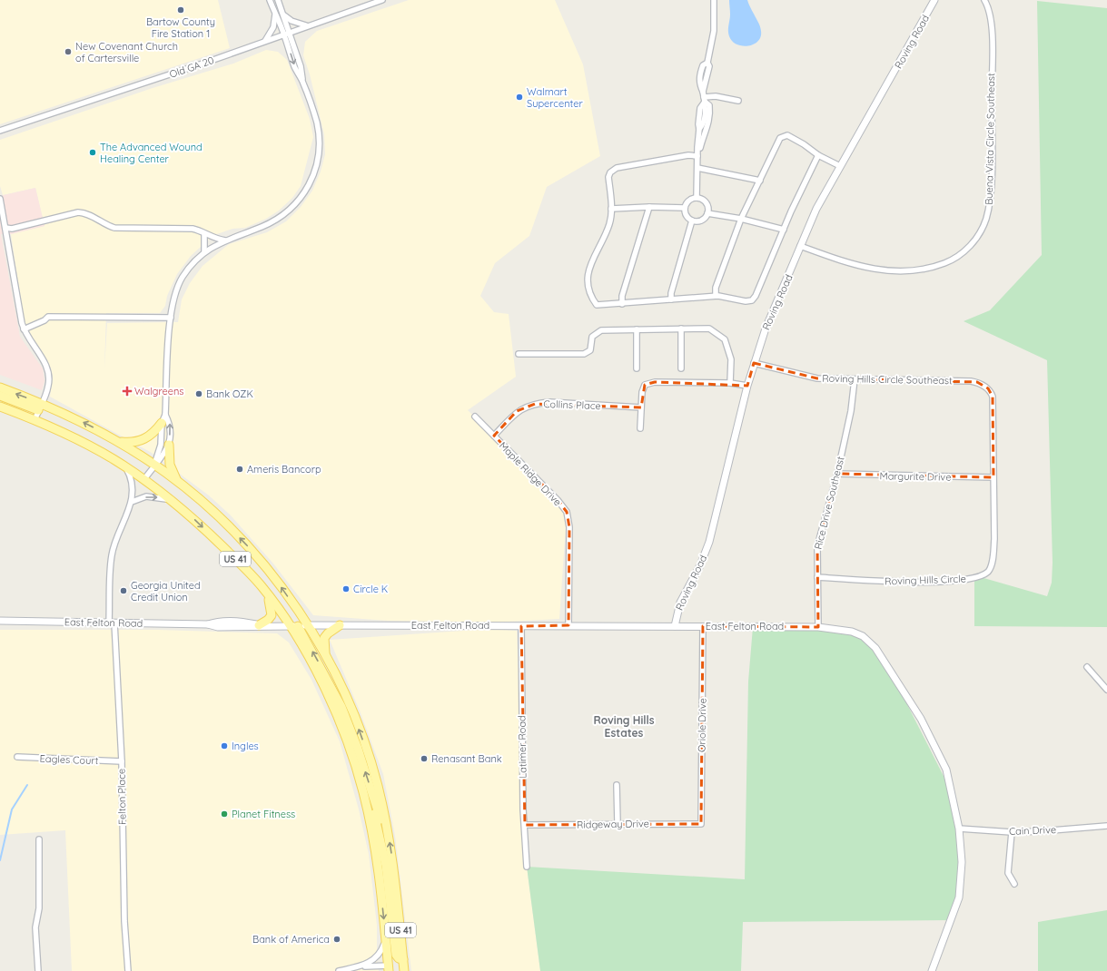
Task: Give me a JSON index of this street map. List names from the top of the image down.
{
  "streets": {
    "main road": ["US 41"],
    "street": [
      "Roving Road",
      "Old GA 20",
      "Buena Vista Circle Southeast",
      "Roving Hills Circle Southeast",
      "Collins Place",
      "Maple Ridge Drive",
      "Margurite Drive",
      "Rice Drive Southeast",
      "Roving Hills Circle",
      "East Felton Road",
      "Oriole Drive",
      "Latimer Road",
      "Eagles Court",
      "Felton Place",
      "Ridgeway Drive",
      "Cain Drive"
    ]
  },
  "crossings": [
    ["Roving Road", "Buena Vista Circle Southeast"],
    ["Roving Road", "Roving Hills Circle Southeast"],
    ["Roving Road", "East Felton Road"],
    ["Roving Hills Circle Southeast", "Rice Drive Southeast"],
    ["Roving Hills Circle Southeast", "Roving Hills Circle"],
    ["Collins Place", "Maple Ridge Drive"],
    ["Maple Ridge Drive", "East Felton Road"],
    ["Margurite Drive", "Rice Drive Southeast"],
    ["Margurite Drive", "Roving Hills Circle"],
    ["Rice Drive Southeast", "Roving Hills Circle"],
    ["Rice Drive Southeast", "East Felton Road"],
    ["US 41", "East Felton Road"],
    ["East Felton Road", "Oriole Drive"],
    ["East Felton Road", "Latimer Road"],
    ["East Felton Road", "Felton Place"],
    ["East Felton Road", "Cain Drive"],
    ["Oriole Drive", "Ridgeway Drive"],
    ["Latimer Road", "Ridgeway Drive"],
    ["Eagles Court", "Felton Place"]
  ],
  "districts": ["Roving Hills Estates"],
  "places": {
    "other": [
      "Bartow County Fire Station 1",
      "New Covenant Church of Cartersville",
      "Walmart Supercenter",
      "The Advanced Wound Healing Center",
      "Bank OZK",
      "Ameris Bancorp",
      "Circle K",
      "Georgia United Credit Union",
      "Ingles",
      "Renasant Bank",
      "Planet Fitness",
      "Bank of America"
    ],
    "health": ["Walgreens"]
  }
}
